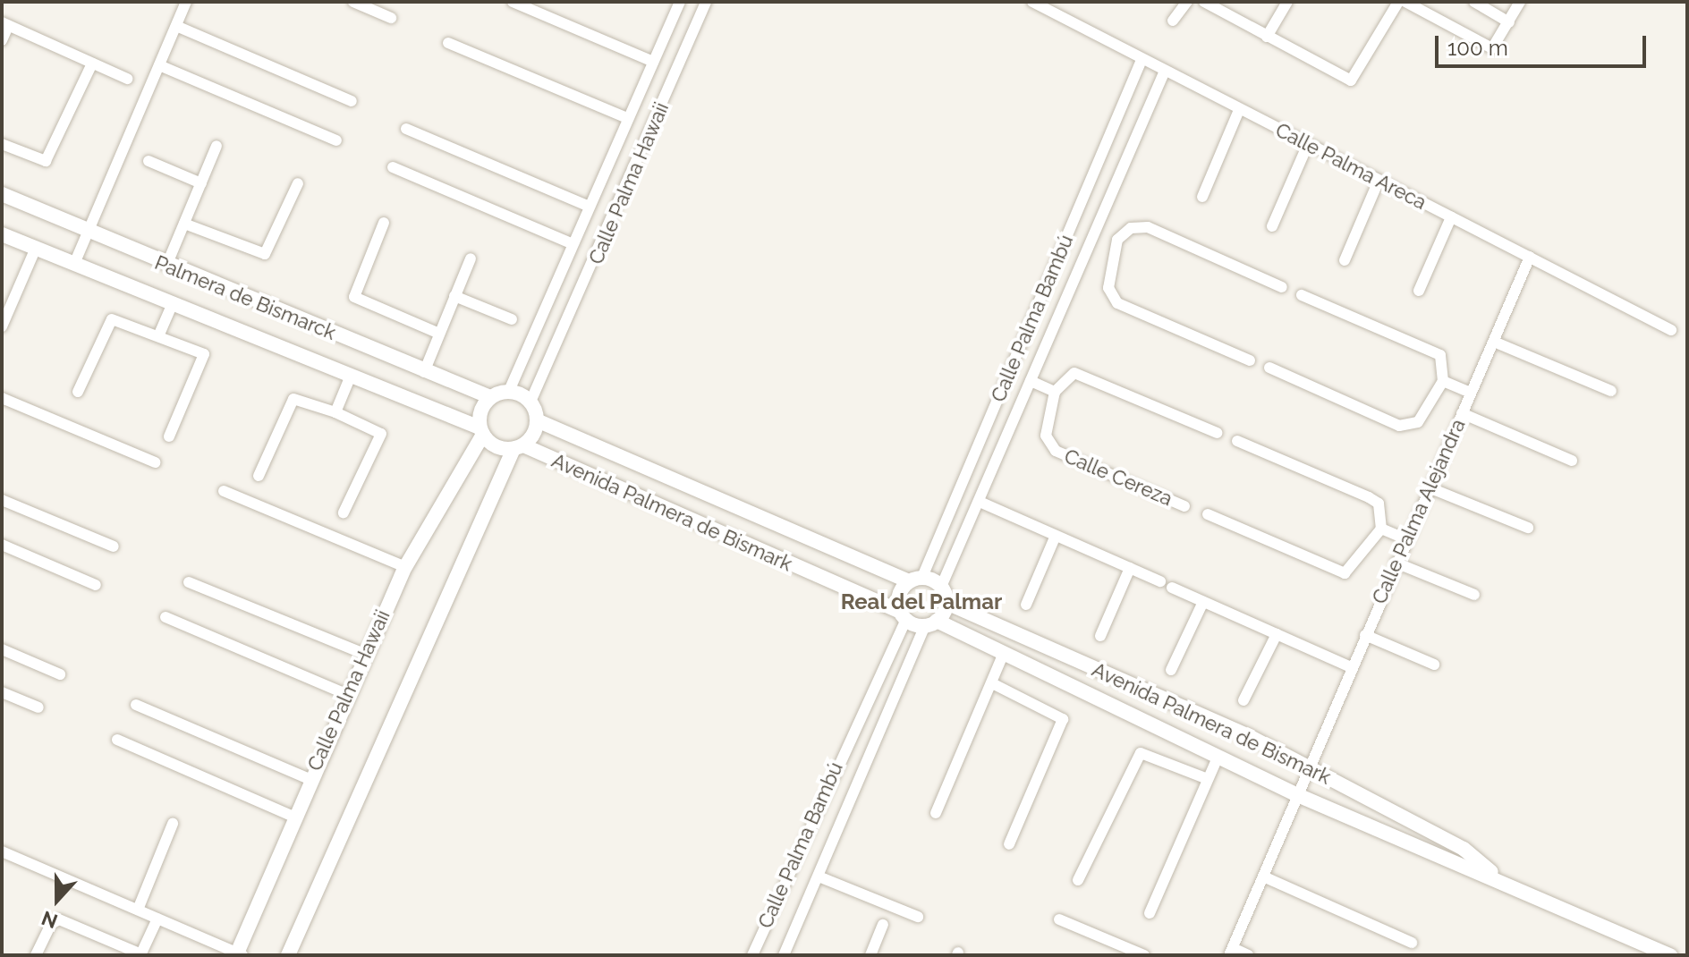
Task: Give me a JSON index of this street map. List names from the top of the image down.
{
  "streets": {
    "street": [
      "Calle Palma Areca",
      "Calle Palma Hawaii",
      "Palmera de Bismarck",
      "Calle Palma Bambú",
      "Calle Cereza",
      "Calle Palma Alejandra",
      "Avenida Palmera de Bismark"
    ]
  },
  "crossings": [
    ["Calle Palma Areca", "Calle Palma Bambú"],
    ["Calle Palma Areca", "Calle Palma Alejandra"],
    ["Calle Palma Hawaii", "Palmera de Bismarck"],
    ["Calle Palma Hawaii", "Avenida Palmera de Bismark"],
    ["Palmera de Bismarck", "Avenida Palmera de Bismark"],
    ["Calle Palma Bambú", "Avenida Palmera de Bismark"],
    ["Calle Palma Alejandra", "Avenida Palmera de Bismark"]
  ],
  "districts": ["Real del Palmar"],
  "scale_bar": "100 m",
  "north": "bottom"
}
